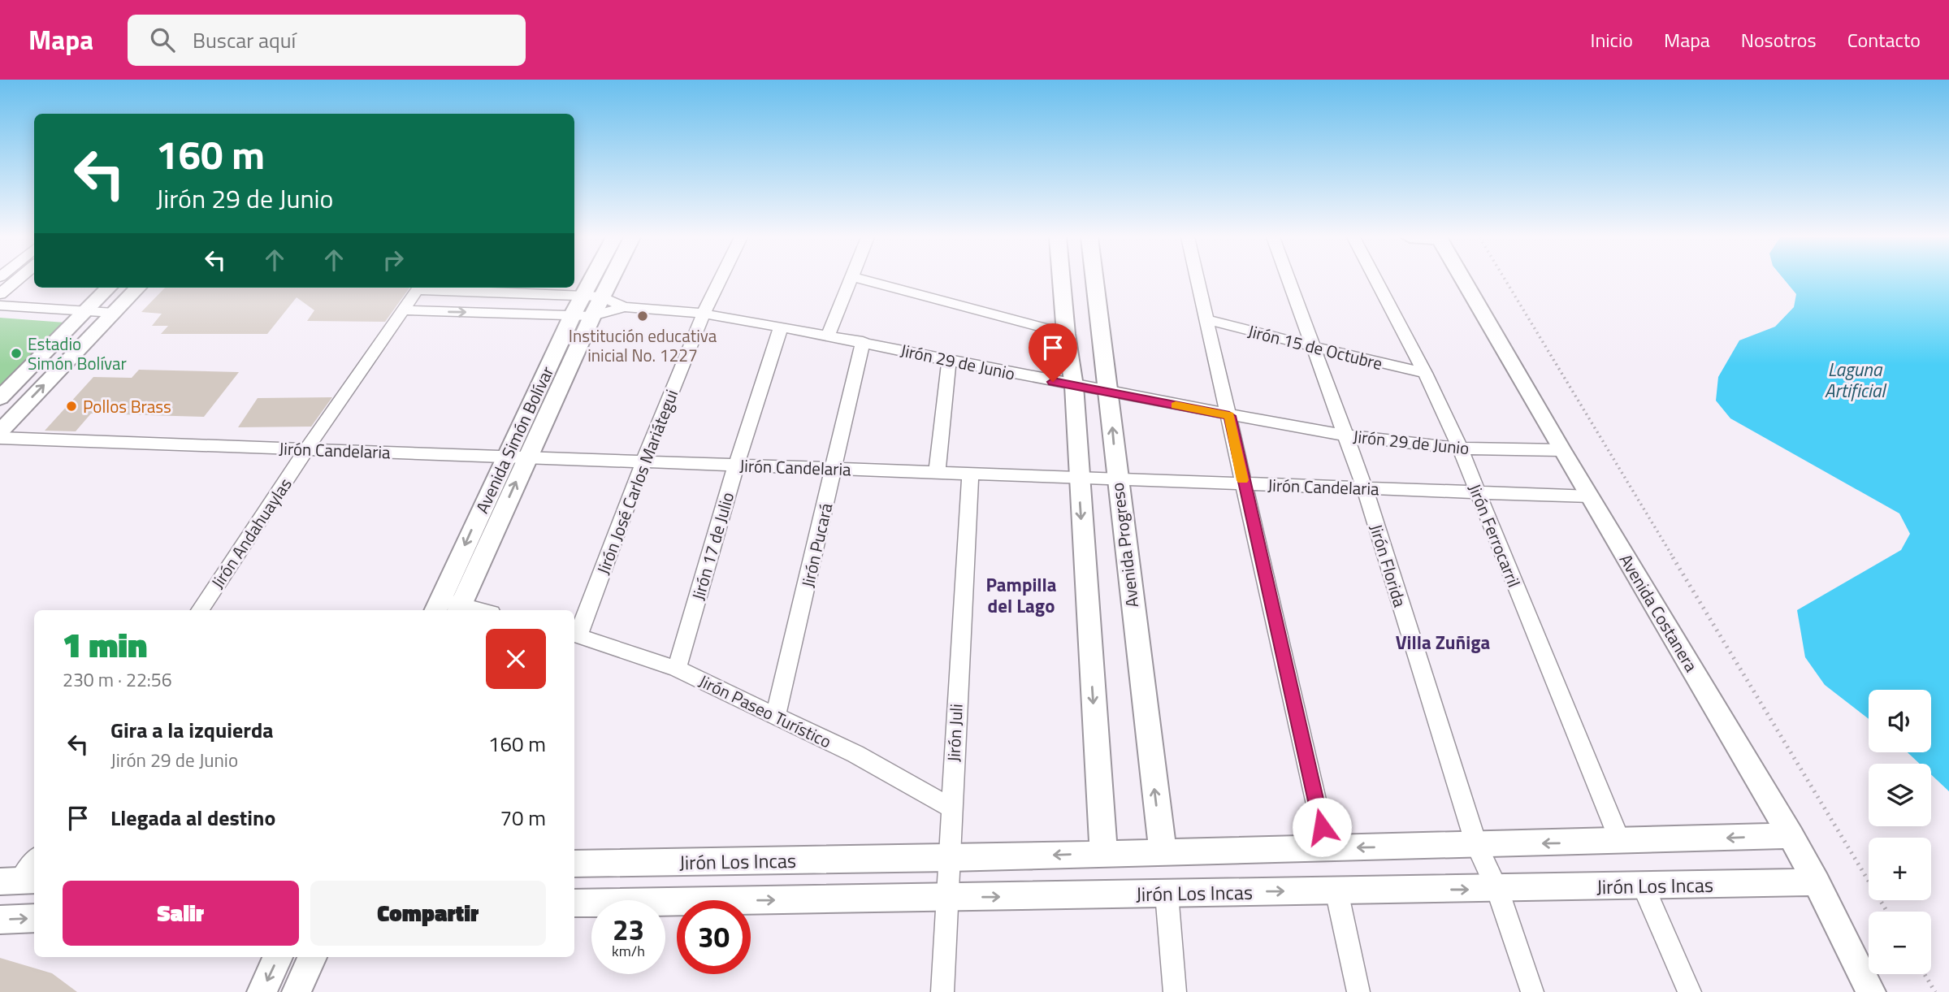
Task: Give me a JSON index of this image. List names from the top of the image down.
{
  "streets": {
    "street": [
      "Jirón 15 de Octubre",
      "Jirón 29 de Junio",
      "Avenida Simón Bolívar",
      "Jirón Candelaria",
      "Jirón José Carlos Mariátegui",
      "Jirón Andahuaylas",
      "Jirón Ferrocarril",
      "Jirón Pucará",
      "Avenida Progreso",
      "Jirón 17 de Julio",
      "Jirón Florida",
      "Avenida Costanera",
      "Jirón Paseo Turístico",
      "Jirón Juli",
      "Jirón Los Incas"
    ]
  },
  "crossings": [
    ["Jirón 15 de Octubre", "Jirón Ferrocarril"],
    ["Jirón 15 de Octubre", "Jirón Florida"],
    ["Jirón 29 de Junio", "Avenida Simón Bolívar"],
    ["Jirón 29 de Junio", "Jirón José Carlos Mariátegui"],
    ["Jirón 29 de Junio", "Jirón Andahuaylas"],
    ["Jirón 29 de Junio", "Jirón Ferrocarril"],
    ["Jirón 29 de Junio", "Jirón Pucará"],
    ["Jirón 29 de Junio", "Avenida Progreso"],
    ["Jirón 29 de Junio", "Jirón 17 de Julio"],
    ["Jirón 29 de Junio", "Jirón Florida"],
    ["Jirón 29 de Junio", "Avenida Costanera"],
    ["Avenida Simón Bolívar", "Jirón Candelaria"],
    ["Jirón Candelaria", "Jirón José Carlos Mariátegui"],
    ["Jirón Candelaria", "Jirón Andahuaylas"],
    ["Jirón Candelaria", "Jirón Ferrocarril"],
    ["Jirón Candelaria", "Jirón Pucará"],
    ["Jirón Candelaria", "Avenida Progreso"],
    ["Jirón Candelaria", "Jirón 17 de Julio"],
    ["Jirón Candelaria", "Jirón Florida"],
    ["Jirón Candelaria", "Avenida Costanera"],
    ["Jirón Candelaria", "Jirón Juli"],
    ["Jirón José Carlos Mariátegui", "Jirón Paseo Turístico"],
    ["Jirón Ferrocarril", "Jirón Los Incas"],
    ["Jirón Pucará", "Jirón Paseo Turístico"],
    ["Avenida Progreso", "Jirón Los Incas"],
    ["Jirón 17 de Julio", "Jirón Paseo Turístico"],
    ["Jirón Florida", "Jirón Los Incas"],
    ["Avenida Costanera", "Jirón Los Incas"],
    ["Jirón Paseo Turístico", "Jirón Juli"],
    ["Jirón Juli", "Jirón Los Incas"]
  ],
  "districts": ["Pampilla del Lago", "Villa Zuñiga"],
  "water": ["Laguna Artificial"],
  "places": ["Institución educativa inicial No. 1227", "Estadio Simón Bolívar", "Pollos Brass"],
  "page": {
    "header": "Mapa",
    "search": "Buscar aquí",
    "nav": [
      "Inicio",
      "Mapa",
      "Nosotros",
      "Contacto"
    ],
    "turn": ["160 m", "Jirón 29 de Junio"],
    "heading": ["1 min", "230 m · 22:56"],
    "map_buttons": ["+", "−"],
    "list": [
      {
        "name": "Gira a la izquierda",
        "note": "Jirón 29 de Junio",
        "value": "160 m"
      },
      {
        "name": "Llegada al destino",
        "value": "70 m"
      }
    ],
    "buttons": ["Salir", "Compartir"],
    "speed": "23 km/h",
    "limit": "30"
  }
}
